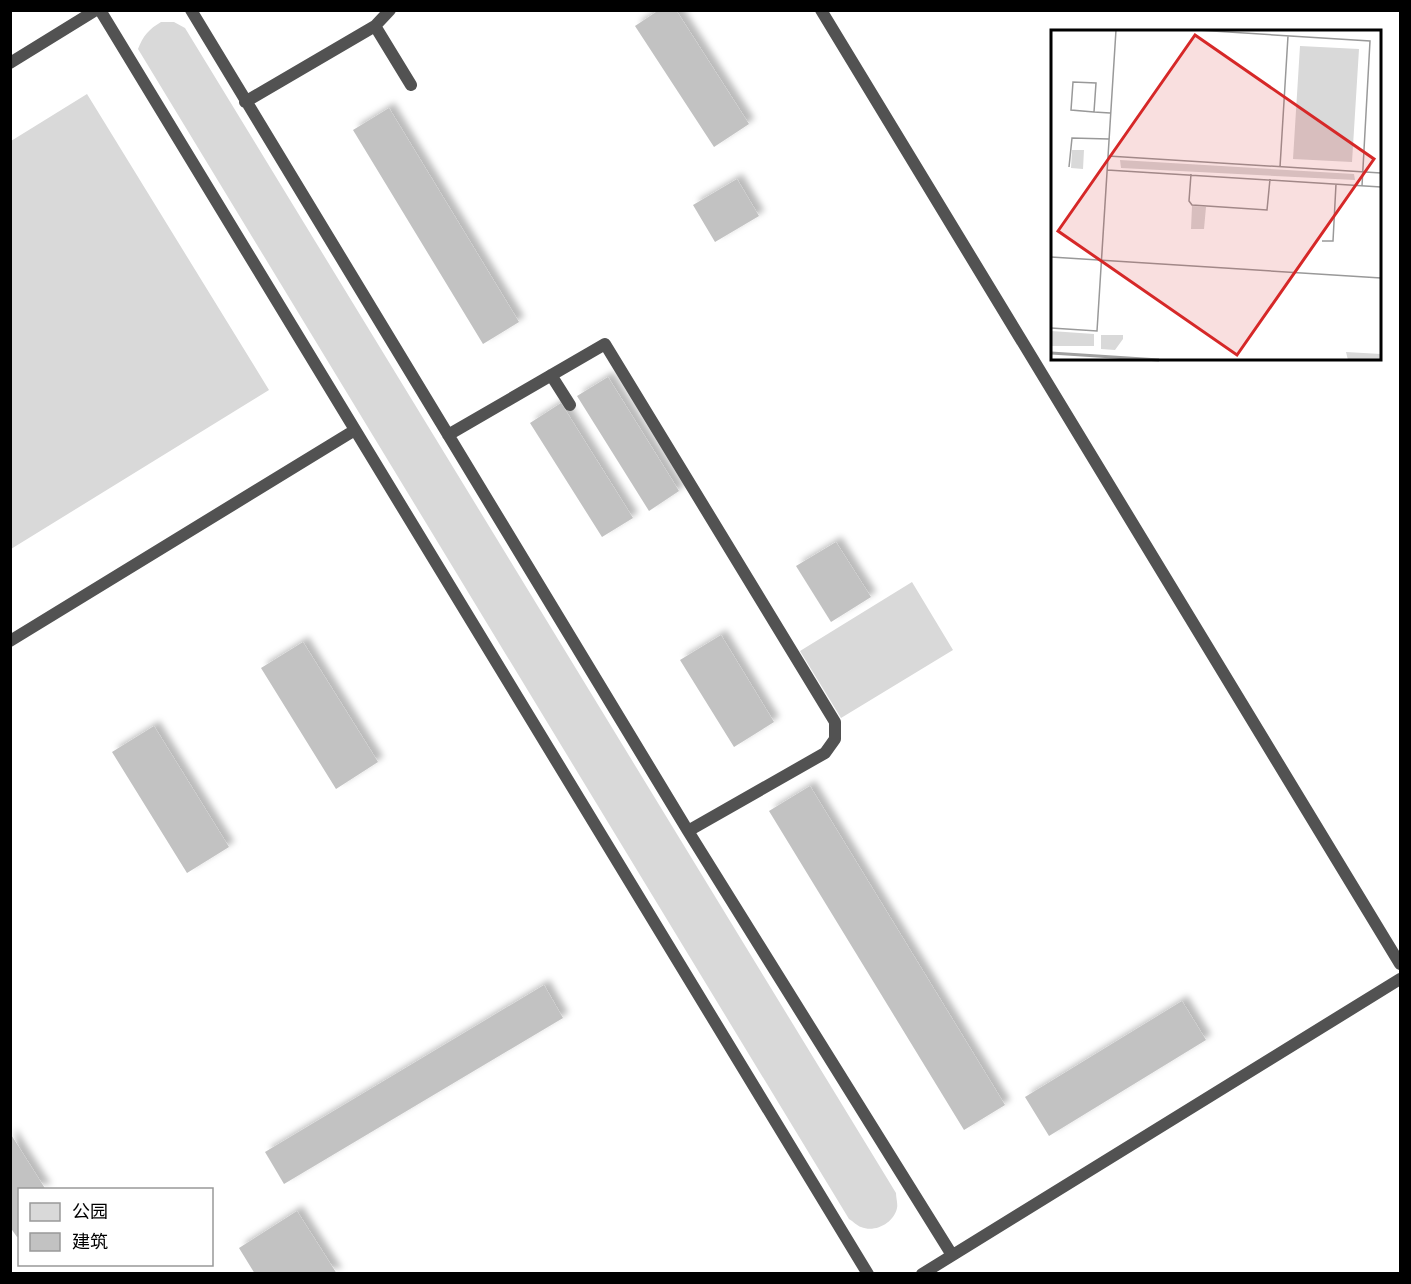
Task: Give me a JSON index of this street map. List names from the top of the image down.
{
  "legend": ["公园", "建筑"]
}
